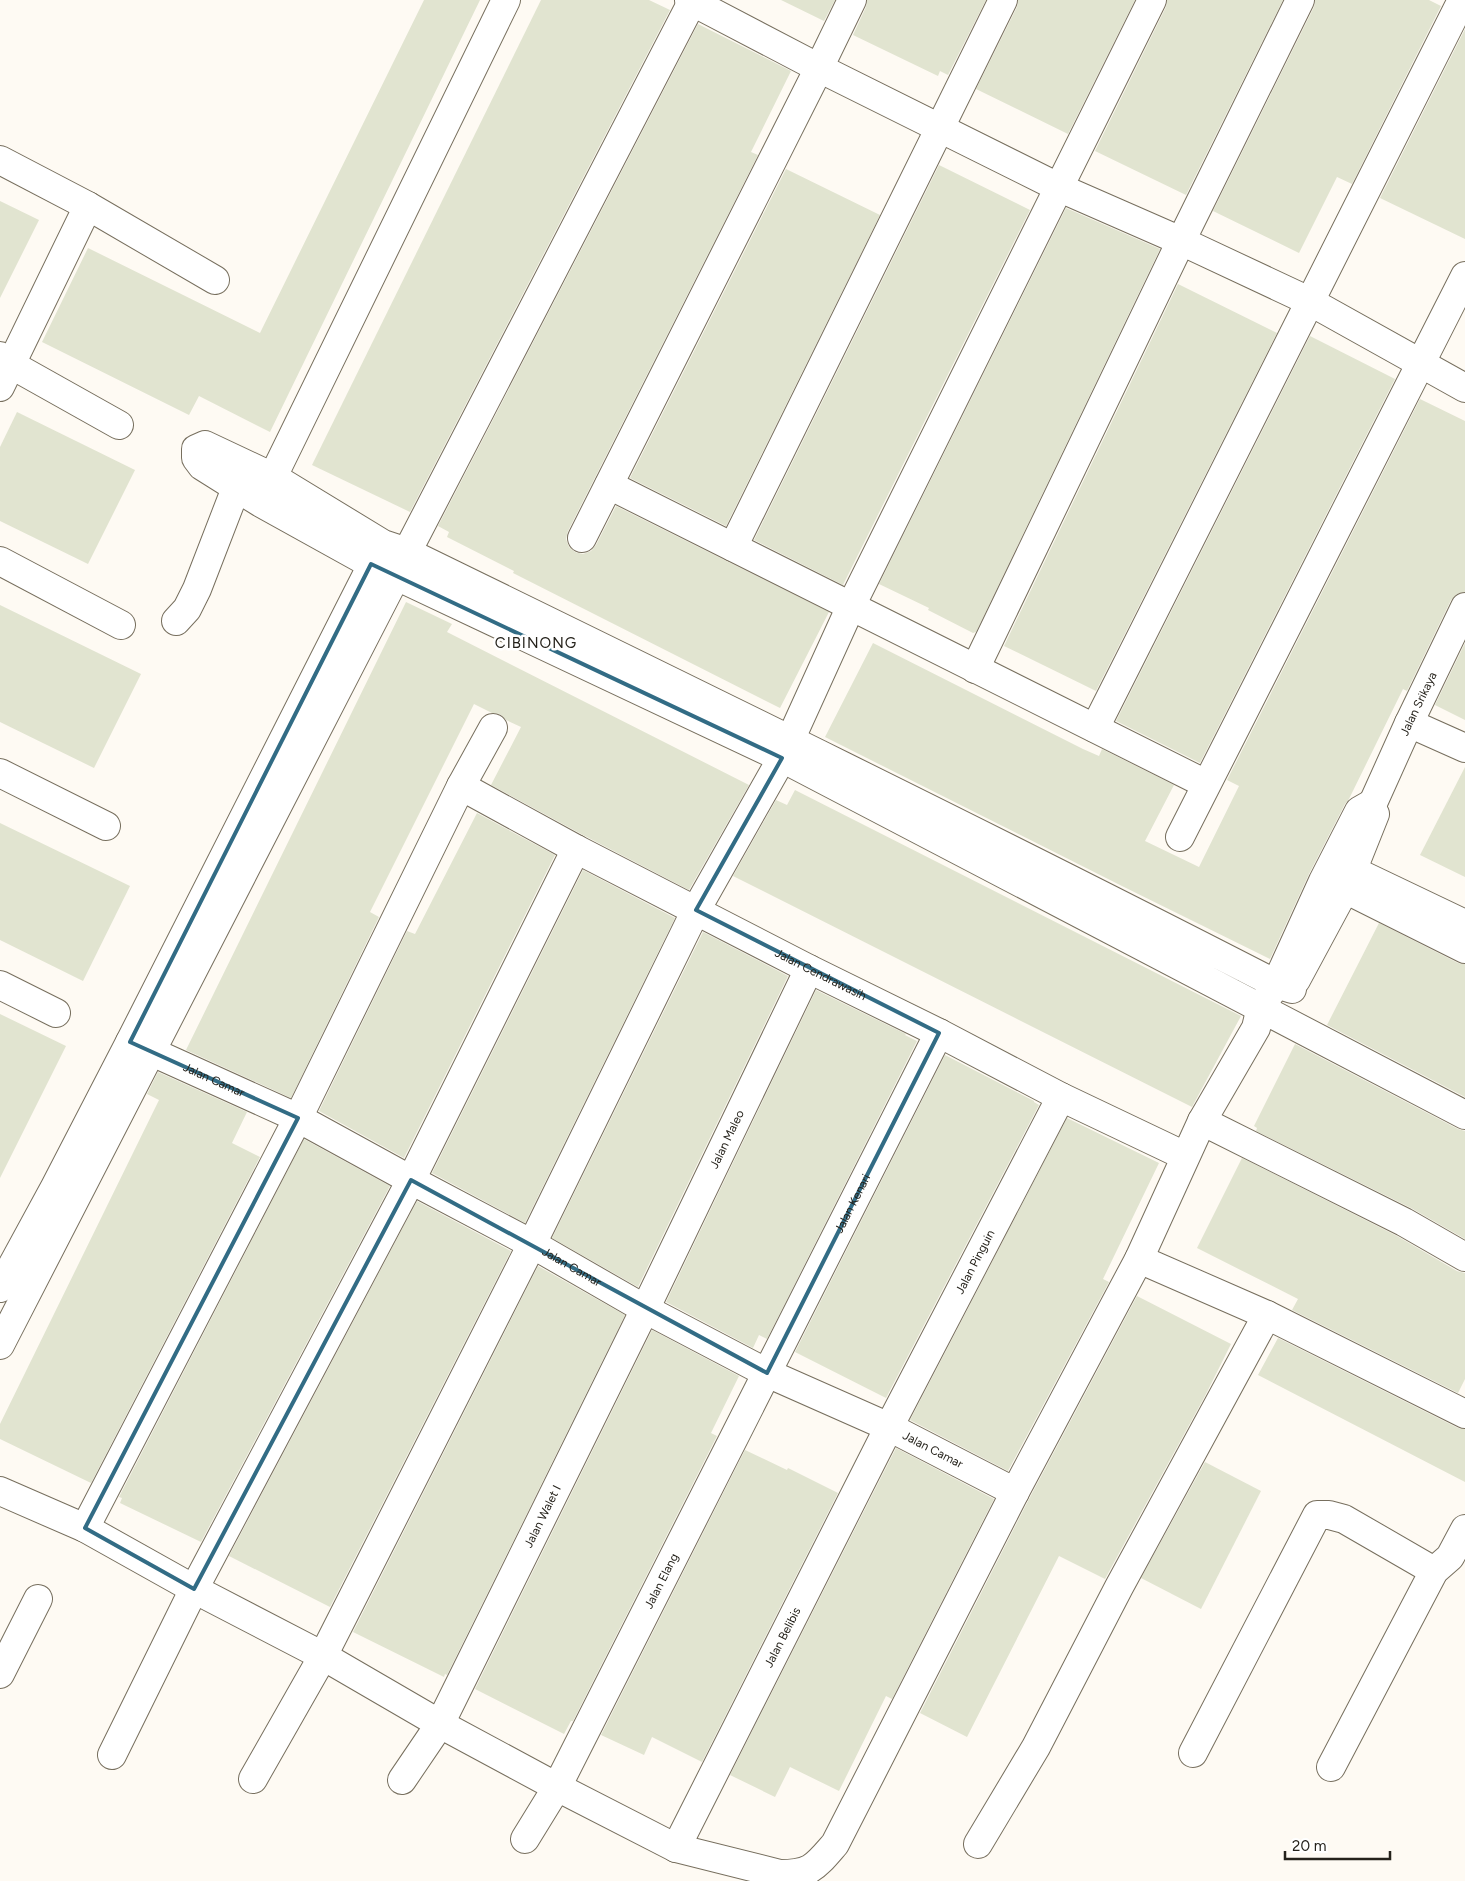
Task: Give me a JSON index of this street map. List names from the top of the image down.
{
  "streets": {
    "street": [
      "Jalan Srikaya",
      "Jalan Cendrawasih",
      "Jalan Camar",
      "Jalan Maleo",
      "Jalan Kenari",
      "Jalan Pinguin",
      "Jalan Walet I",
      "Jalan Elang",
      "Jalan Belibis"
    ]
  },
  "crossings": [
    ["Jalan Cendrawasih", "Jalan Maleo"],
    ["Jalan Cendrawasih", "Jalan Kenari"],
    ["Jalan Cendrawasih", "Jalan Pinguin"],
    ["Jalan Camar", "Jalan Maleo"],
    ["Jalan Camar", "Jalan Kenari"],
    ["Jalan Camar", "Jalan Pinguin"],
    ["Jalan Camar", "Jalan Walet I"],
    ["Jalan Camar", "Jalan Elang"],
    ["Jalan Camar", "Jalan Belibis"],
    ["Jalan Maleo", "Jalan Walet I"],
    ["Jalan Kenari", "Jalan Elang"],
    ["Jalan Pinguin", "Jalan Belibis"]
  ],
  "districts": ["CIBINONG"],
  "scale_bar": "20 m"
}
